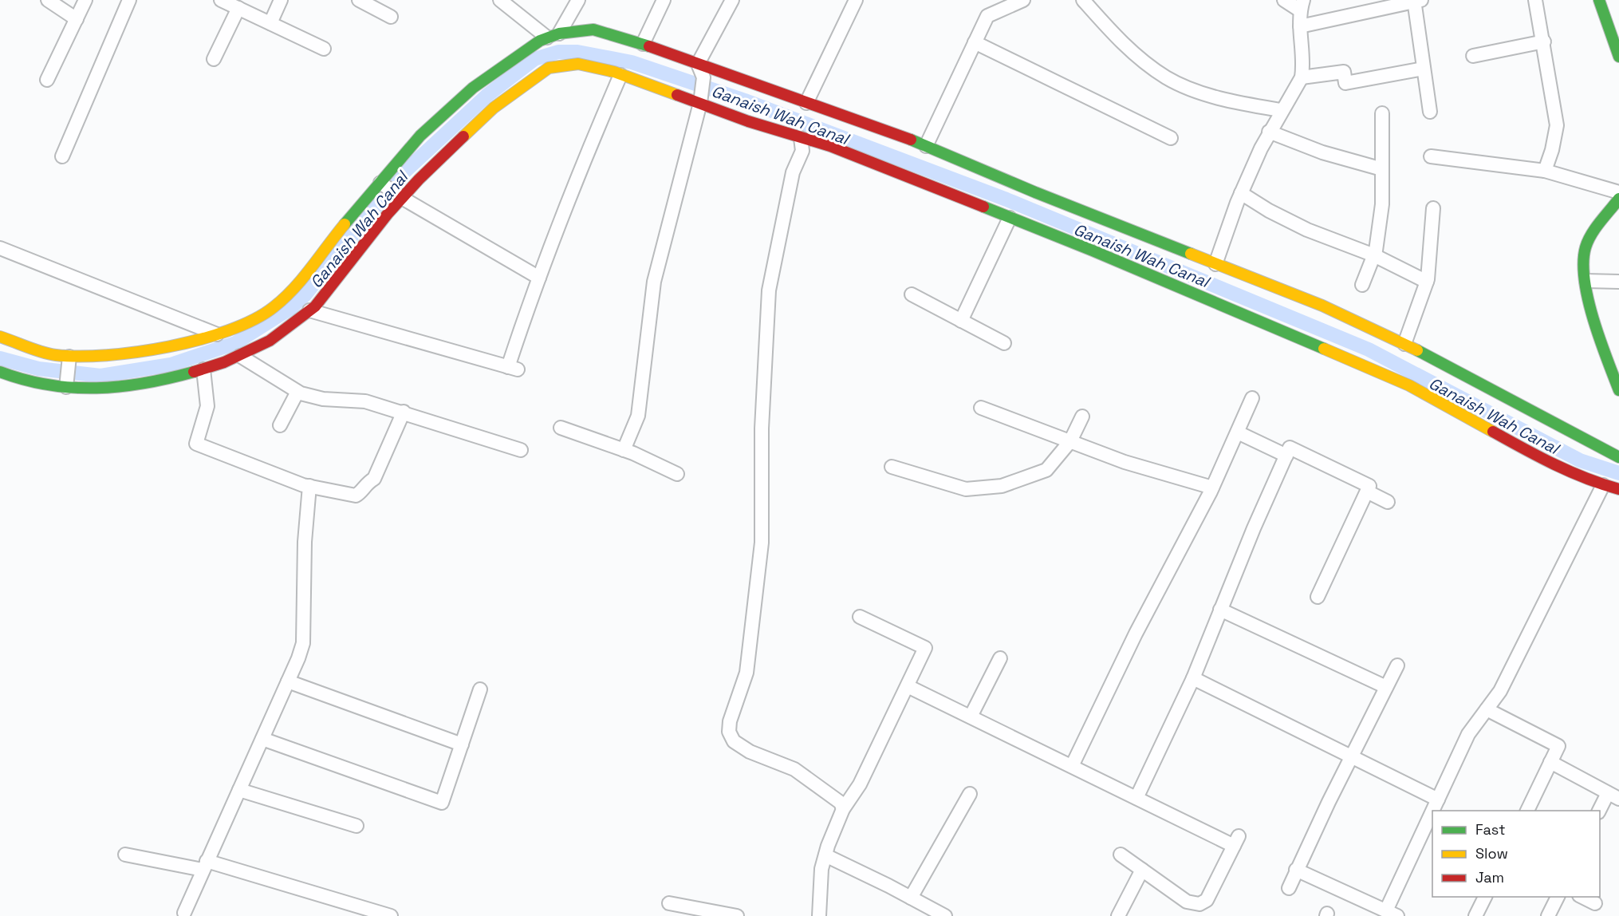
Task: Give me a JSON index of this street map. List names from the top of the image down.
{
  "water": ["Ganaish Wah Canal"],
  "legend": ["Fast", "Slow", "Jam"]
}
